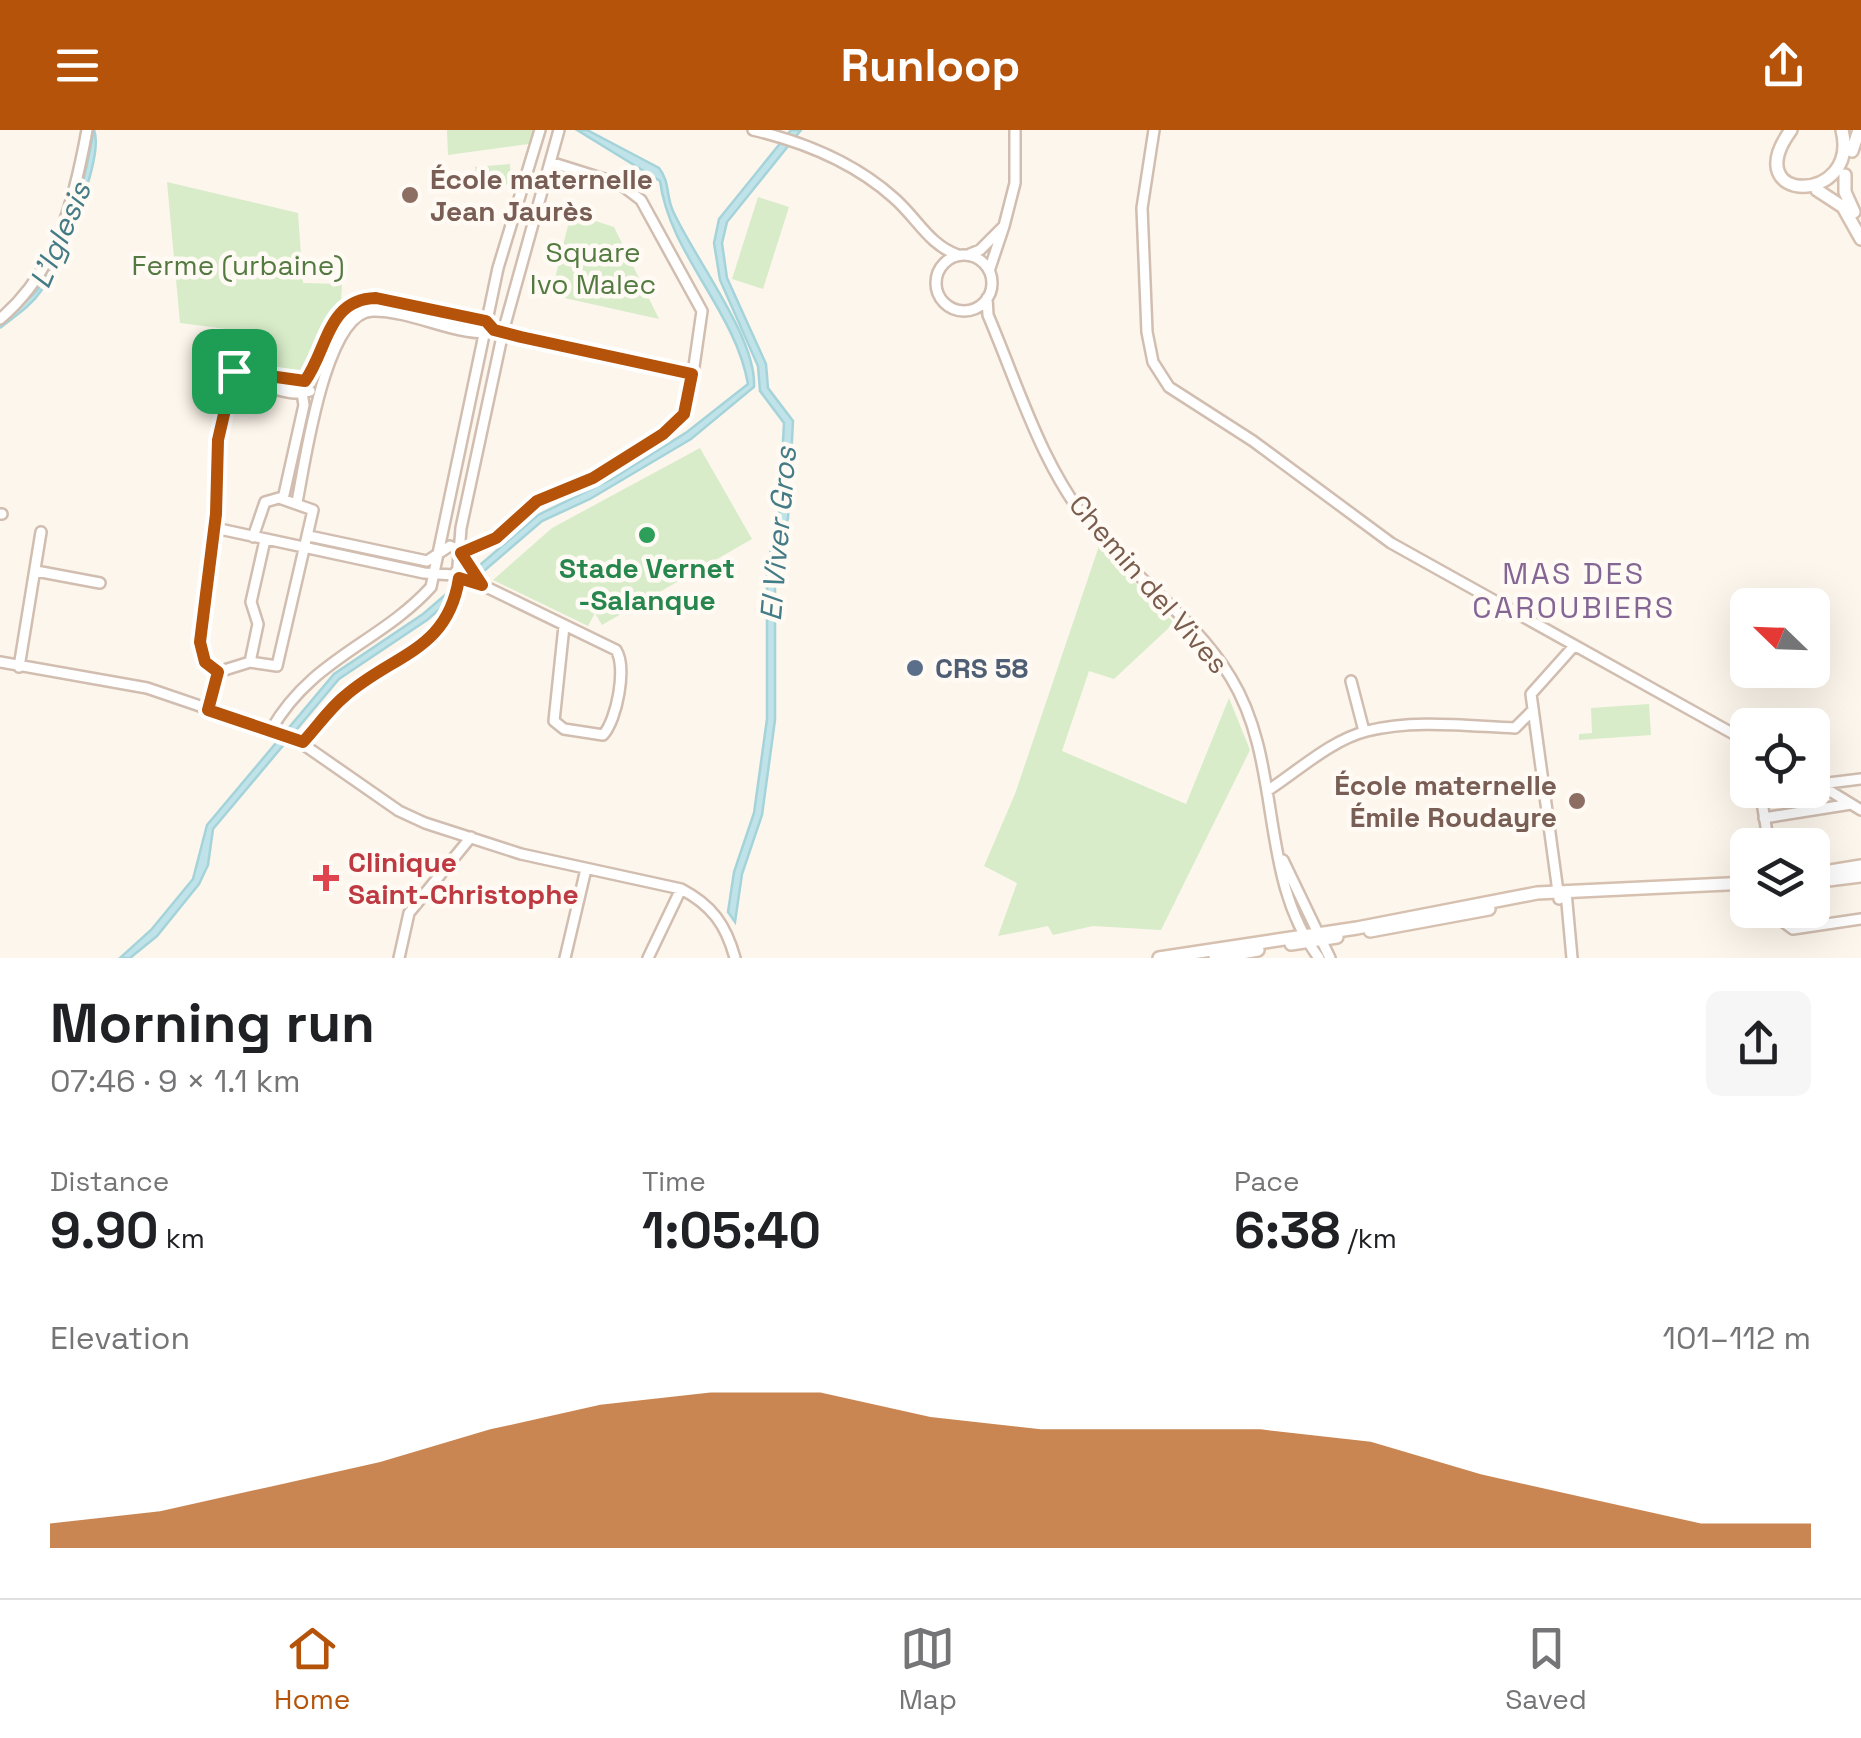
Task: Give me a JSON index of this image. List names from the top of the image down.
{
  "streets": {
    "street": ["Chemin del Vives"]
  },
  "districts": ["MAS DES CAROUBIERS"],
  "water": ["L'Iglesis", "El Viver Gros"],
  "parks": ["Square Ivo Malec", "Ferme (urbaine)"],
  "places": {
    "other": [
      "École maternelle Jean Jaurès",
      "Stade Vernet -Salanque",
      "CRS 58",
      "École maternelle Émile Roudayre"
    ],
    "health": ["Clinique Saint-Christophe"]
  },
  "north": "top left",
  "page": {
    "header": "Runloop",
    "heading": ["Morning run", "07:46 · 9 × 1.1 km"],
    "stats": [
      ["Distance", "9.90 km"],
      ["Time", "1:05:40"],
      ["Pace", "6:38 /km"]
    ],
    "chart": ["Elevation", "101–112 m"],
    "tabs": ["Home", "Map", "Saved"]
  }
}
